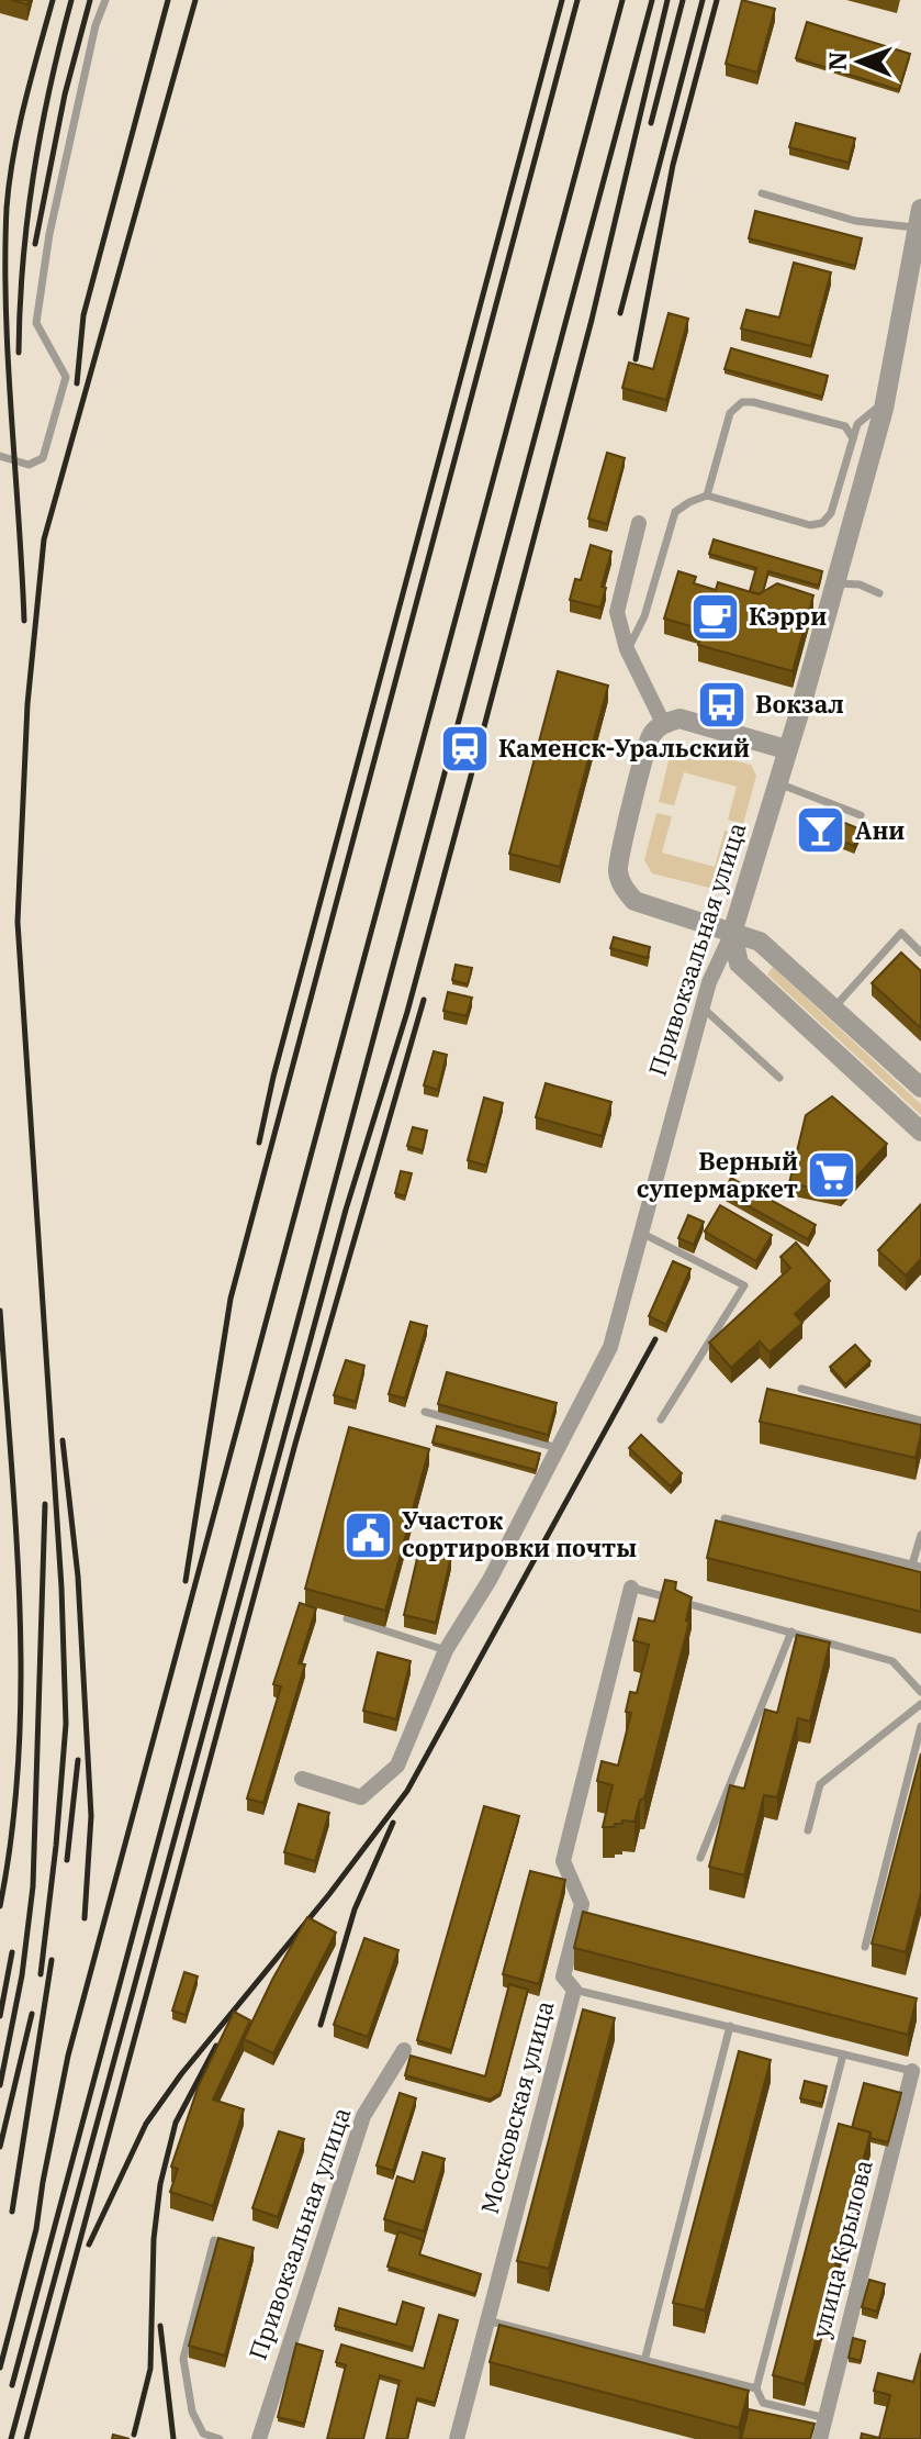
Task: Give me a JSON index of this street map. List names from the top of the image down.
{
  "streets": {
    "street": ["Привокзальная улица", "Московская улица", "улица Крылова"]
  },
  "places": {
    "cafe": ["Кэрри"],
    "bus stop": ["Вокзал"],
    "station": ["Каменск-Уральский"],
    "bar": ["Ани"],
    "supermarket": ["Верный супермаркет"],
    "public building": ["Участок сортировки почты"]
  },
  "north": "left"
}
